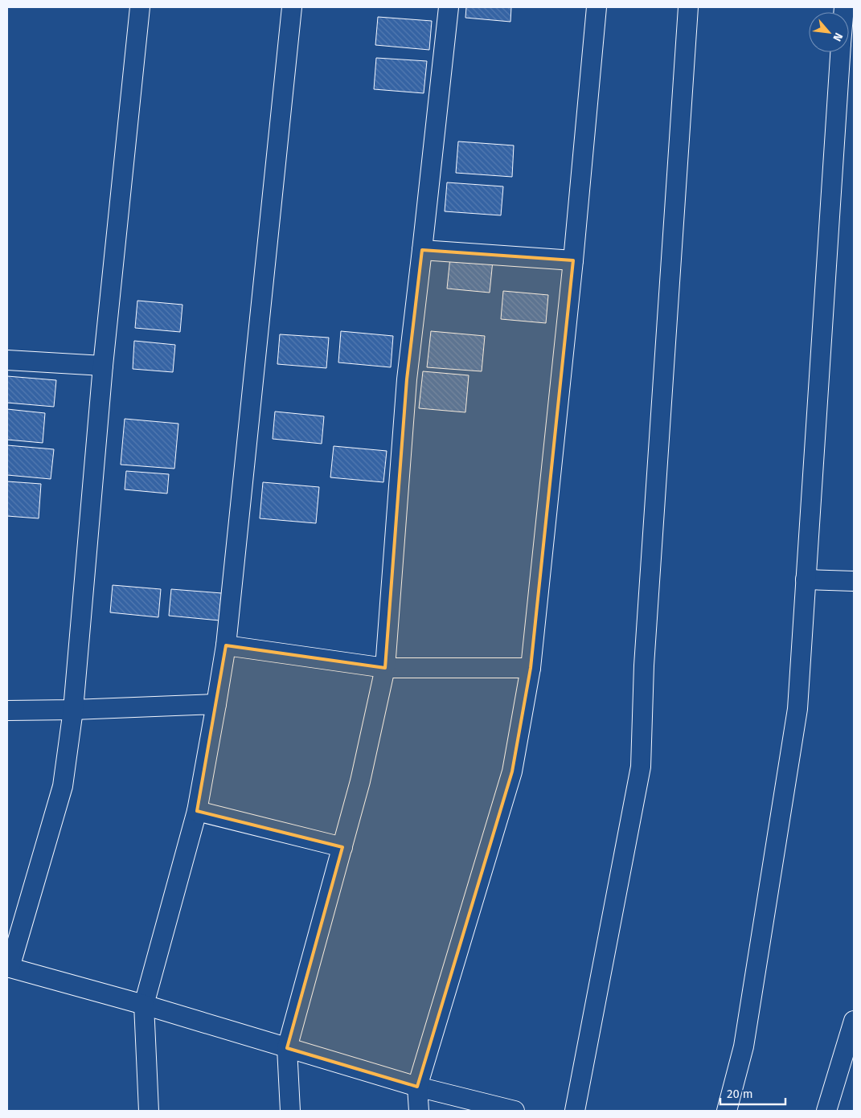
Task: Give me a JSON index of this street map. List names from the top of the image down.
{
  "scale_bar": "20 m",
  "north": "bottom right"
}
